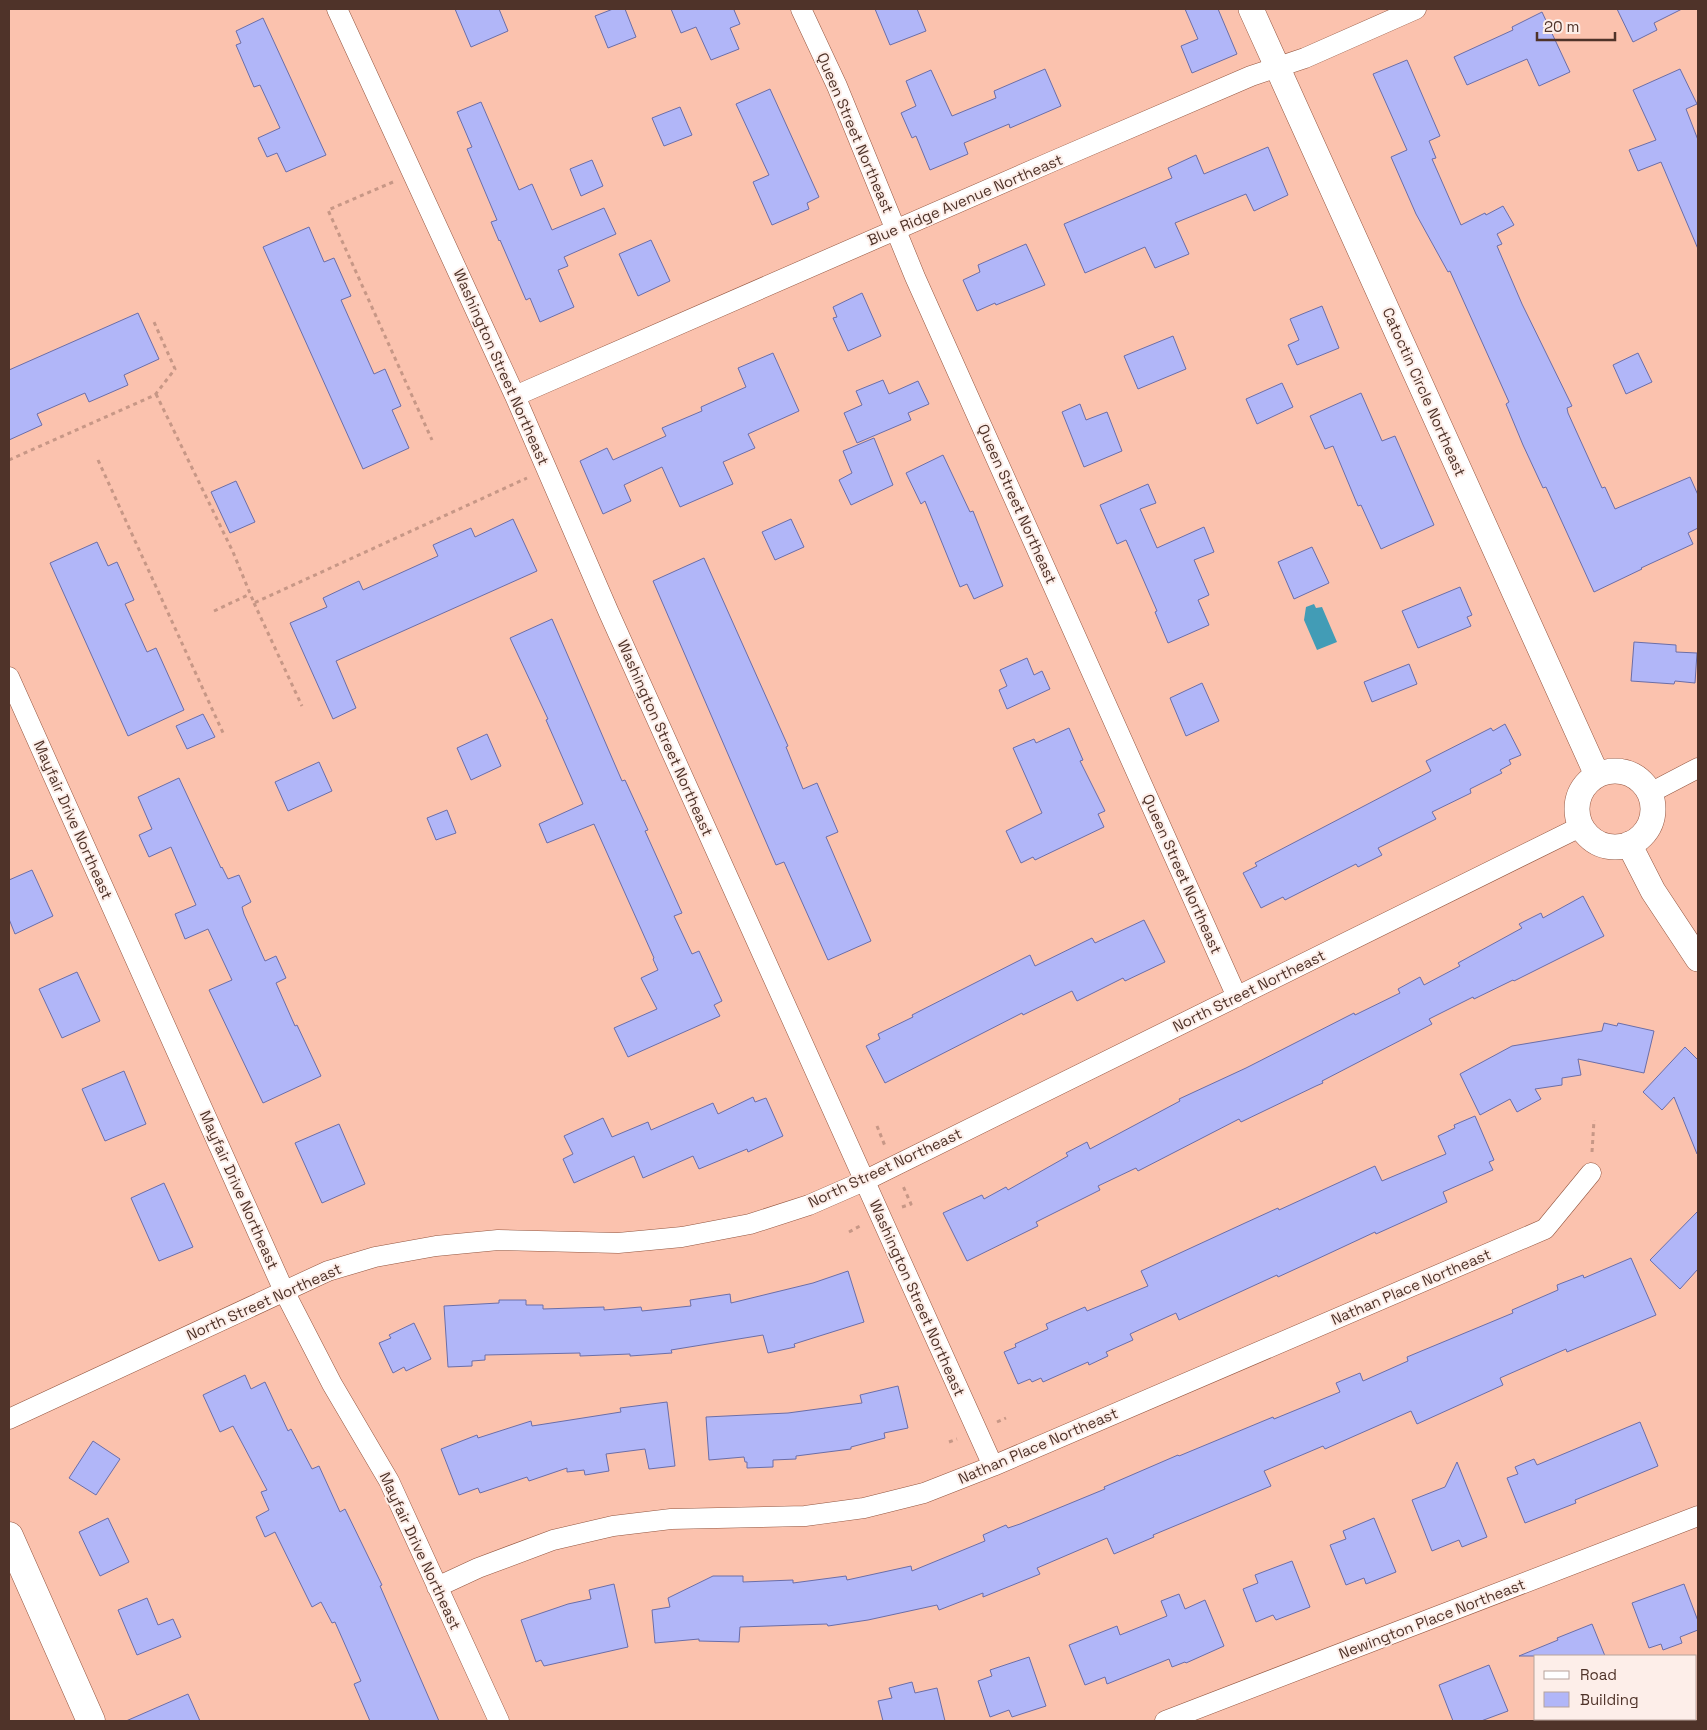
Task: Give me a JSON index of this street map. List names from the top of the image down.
{
  "streets": {
    "street": [
      "Queen Street Northeast",
      "Blue Ridge Avenue Northeast",
      "Washington Street Northeast",
      "Catoctin Circle Northeast",
      "Mayfair Drive Northeast",
      "North Street Northeast",
      "Nathan Place Northeast",
      "Newington Place Northeast"
    ]
  },
  "crossings": [
    ["Queen Street Northeast", "Blue Ridge Avenue Northeast"],
    ["Queen Street Northeast", "North Street Northeast"],
    ["Blue Ridge Avenue Northeast", "Washington Street Northeast"],
    ["Blue Ridge Avenue Northeast", "Catoctin Circle Northeast"],
    ["Washington Street Northeast", "North Street Northeast"],
    ["Washington Street Northeast", "Nathan Place Northeast"],
    ["Catoctin Circle Northeast", "North Street Northeast"],
    ["Mayfair Drive Northeast", "North Street Northeast"],
    ["Mayfair Drive Northeast", "Nathan Place Northeast"]
  ],
  "legend": ["Road", "Building"],
  "scale_bar": "20 m"
}
